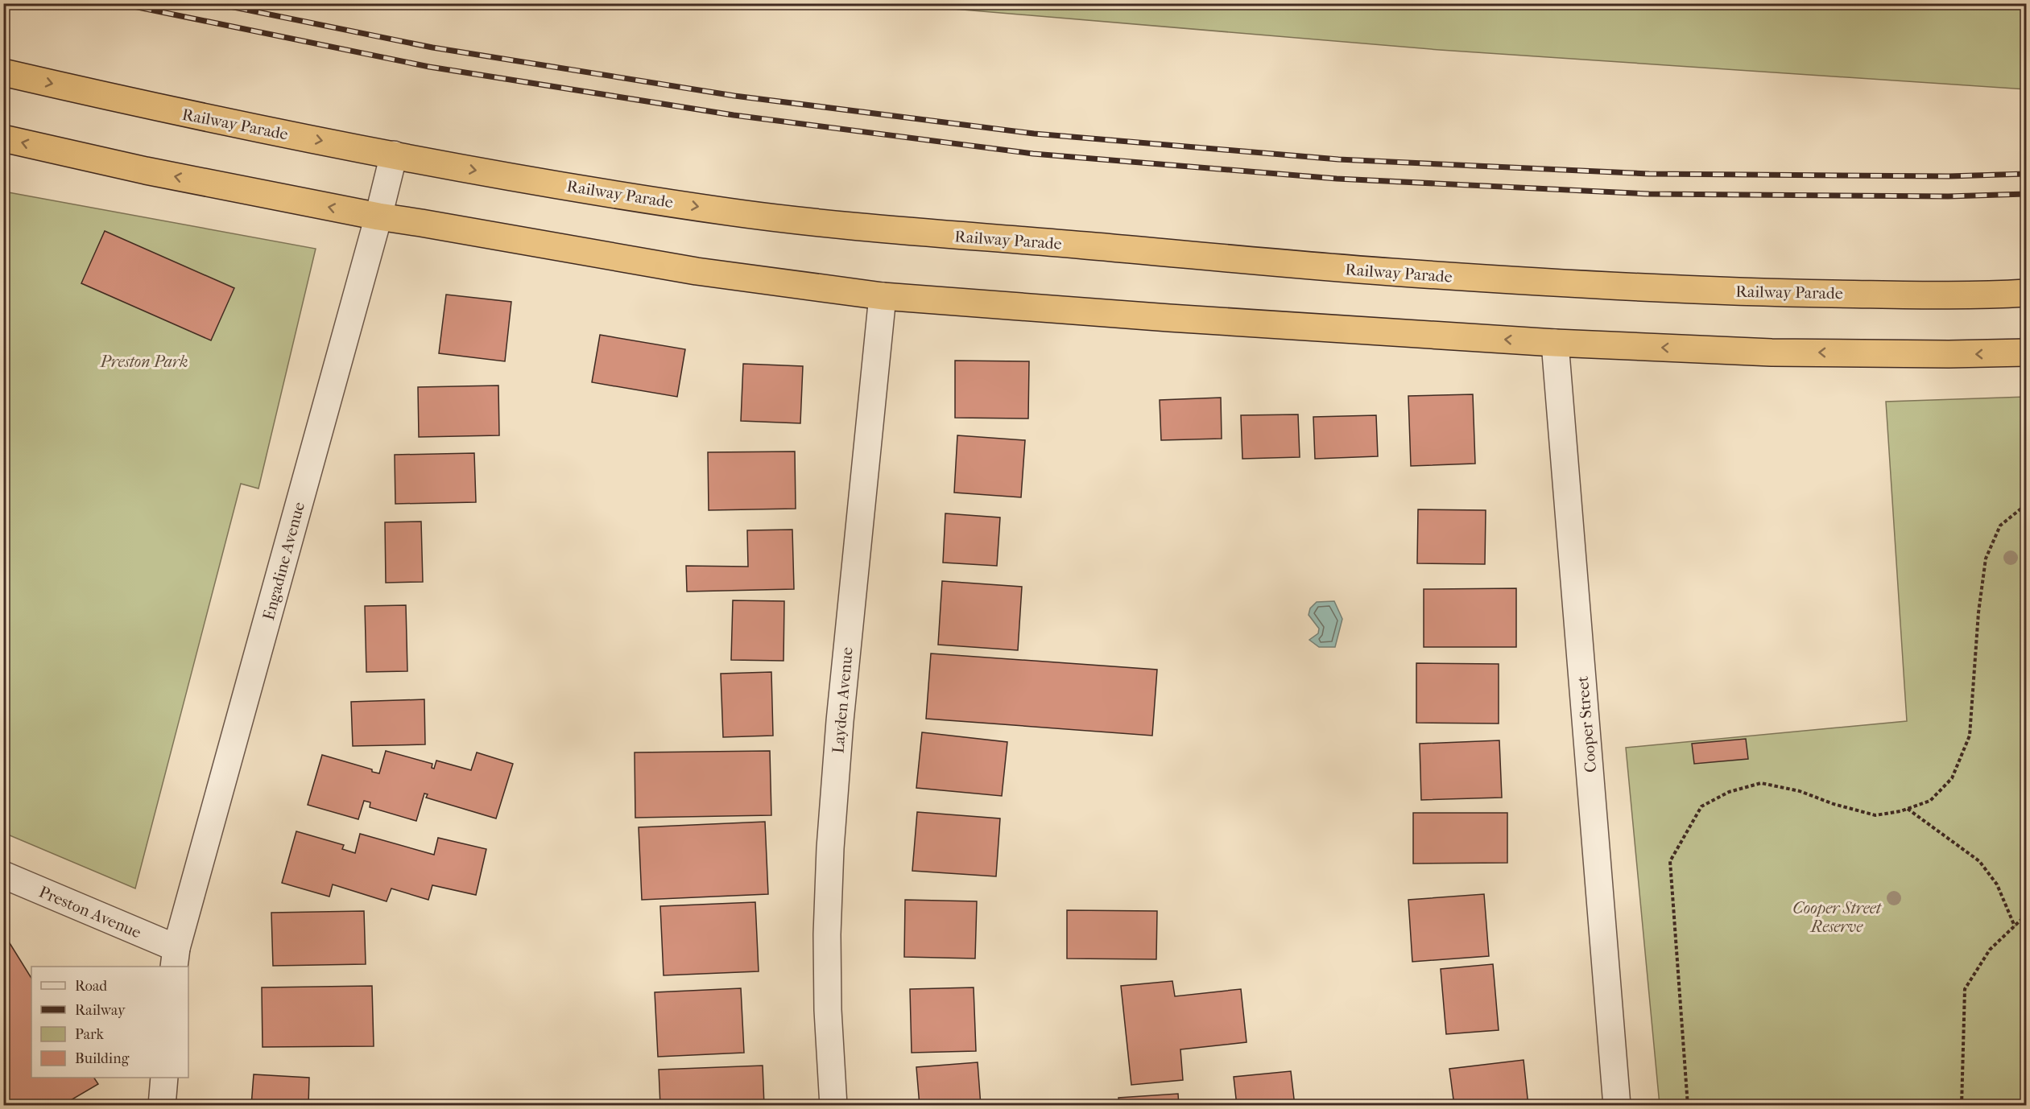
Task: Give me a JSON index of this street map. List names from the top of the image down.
{
  "streets": {
    "highway": ["Railway Parade"],
    "street": [
      "Engadine Avenue",
      "Layden Avenue",
      "Cooper Street",
      "Preston Avenue"
    ]
  },
  "crossings": [
    ["Railway Parade", "Engadine Avenue"],
    ["Engadine Avenue", "Preston Avenue"]
  ],
  "parks": ["Preston Park", "Cooper Street Reserve"],
  "legend": [
    "Road",
    "Railway",
    "Park",
    "Building"
  ]
}
